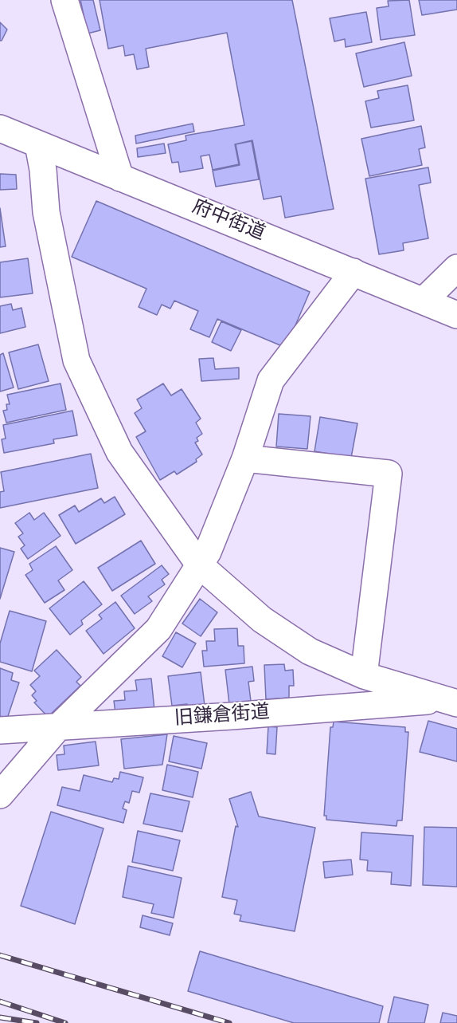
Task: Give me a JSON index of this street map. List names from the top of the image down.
{
  "streets": {
    "street": ["府中街道", "旧鎌倉街道"]
  }
}
